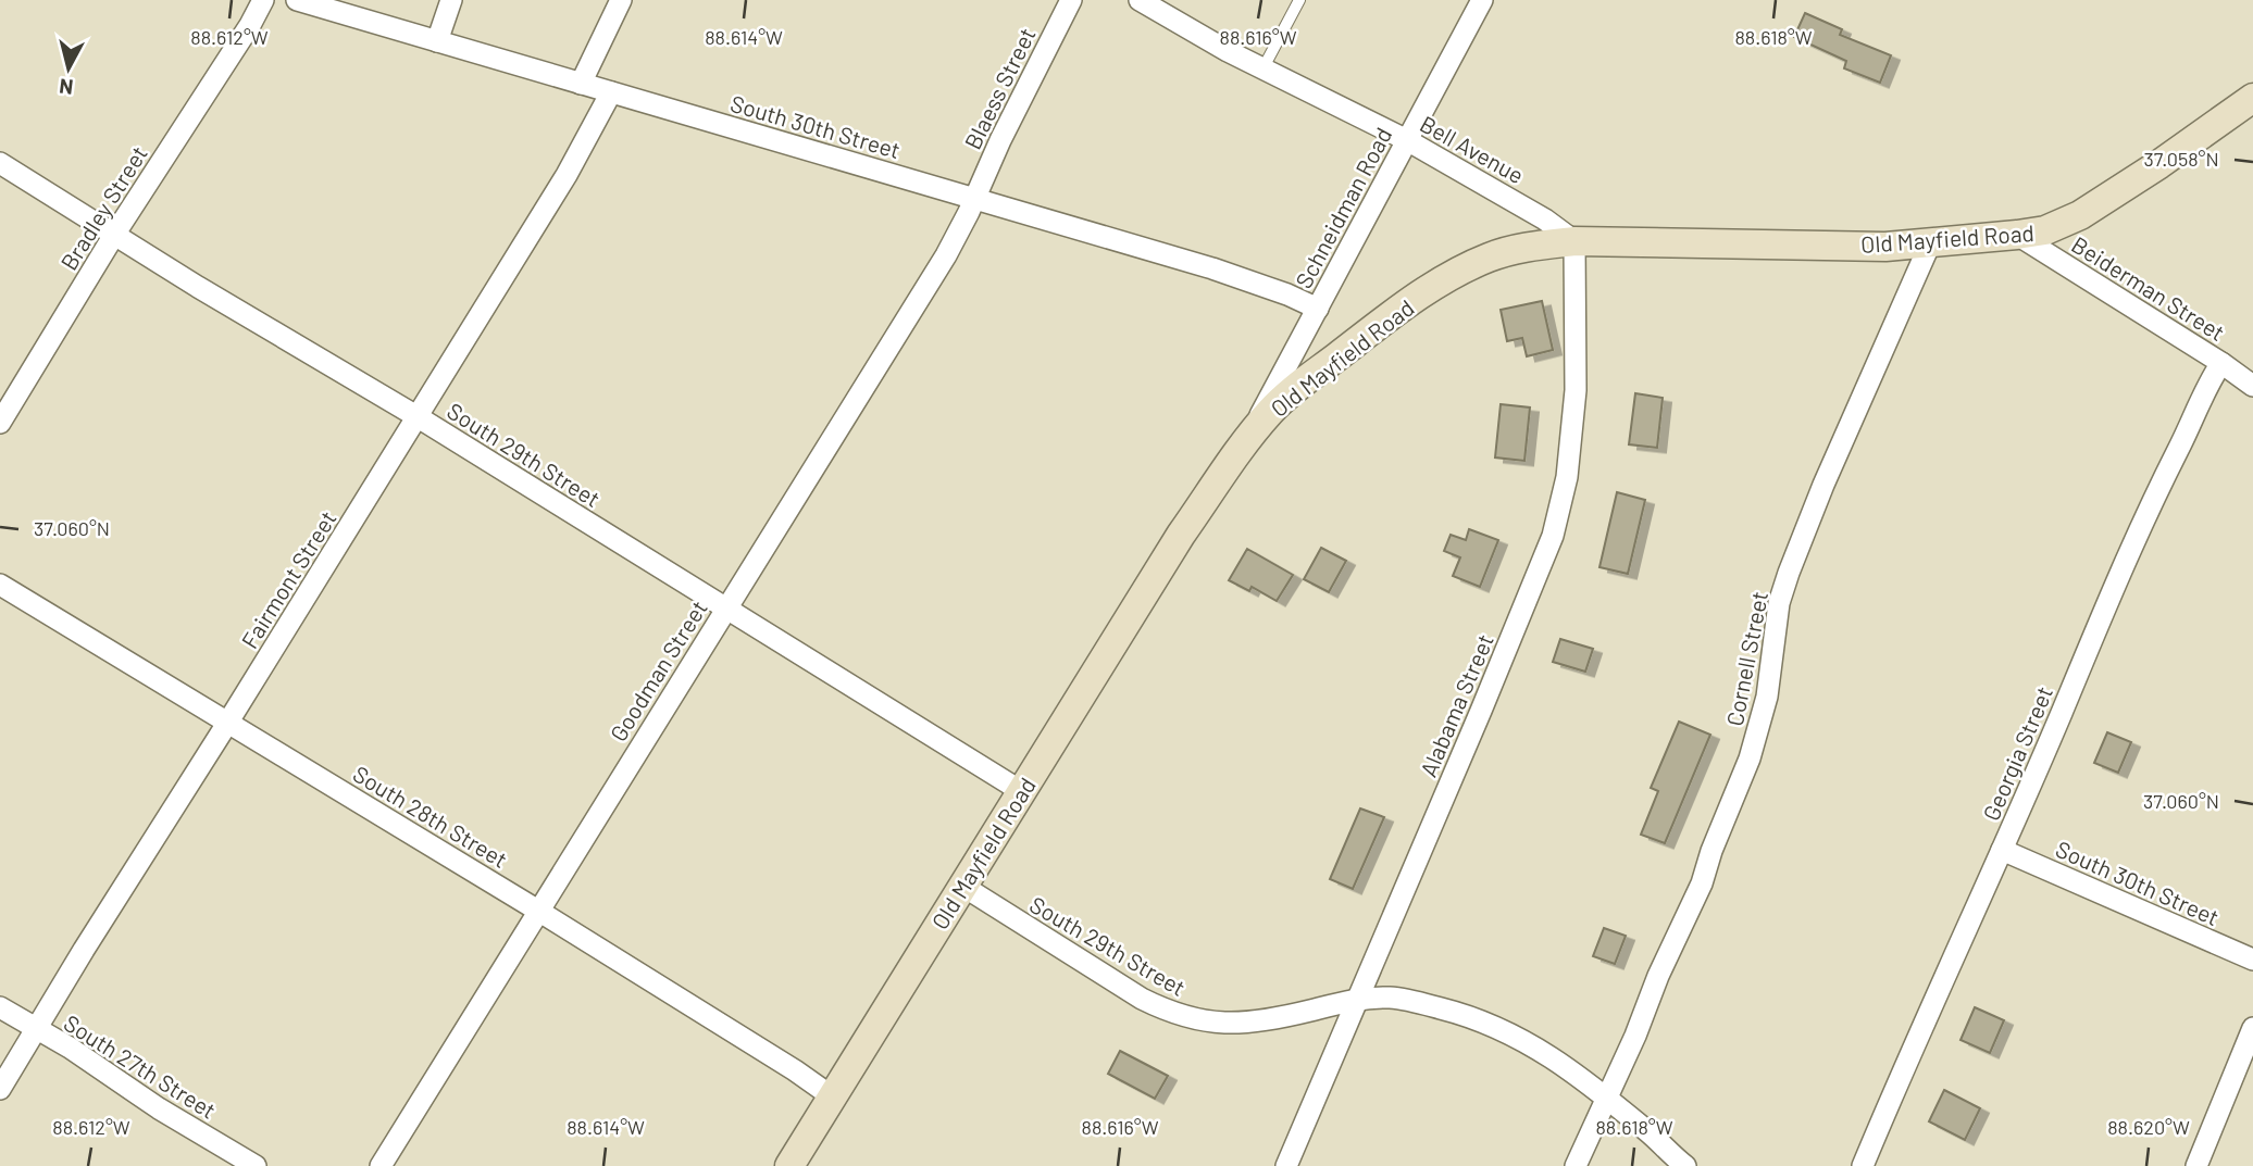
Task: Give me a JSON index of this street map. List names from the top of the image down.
{
  "streets": {
    "main road": ["Old Mayfield Road"],
    "street": [
      "Blaess Street",
      "South 30th Street",
      "Bell Avenue",
      "Bradley Street",
      "Schneidman Road",
      "Beiderman Street",
      "South 29th Street",
      "Fairmont Street",
      "Cornell Street",
      "Goodman Street",
      "Alabama Street",
      "Georgia Street",
      "South 28th Street",
      "South 27th Street"
    ]
  },
  "crossings": [
    ["Blaess Street", "South 30th Street"],
    ["Blaess Street", "Goodman Street"],
    ["South 30th Street", "Schneidman Road"],
    ["South 30th Street", "Fairmont Street"],
    ["South 30th Street", "Goodman Street"],
    ["South 30th Street", "Georgia Street"],
    ["Bell Avenue", "Schneidman Road"],
    ["Bell Avenue", "Old Mayfield Road"],
    ["Bell Avenue", "Alabama Street"],
    ["Bradley Street", "South 29th Street"],
    ["Schneidman Road", "Old Mayfield Road"],
    ["Old Mayfield Road", "Beiderman Street"],
    ["Old Mayfield Road", "South 29th Street"],
    ["Old Mayfield Road", "Cornell Street"],
    ["Old Mayfield Road", "Alabama Street"],
    ["Old Mayfield Road", "South 28th Street"],
    ["Beiderman Street", "Georgia Street"],
    ["South 29th Street", "Fairmont Street"],
    ["South 29th Street", "Cornell Street"],
    ["South 29th Street", "Goodman Street"],
    ["South 29th Street", "Alabama Street"],
    ["Fairmont Street", "South 28th Street"],
    ["Fairmont Street", "South 27th Street"],
    ["Goodman Street", "South 28th Street"]
  ],
  "north": "bottom",
  "coordinates": [
    "88.612°W",
    "88.614°W",
    "88.616°W",
    "88.618°W",
    "37.058°N",
    "37.060°N",
    "88.620°W"
  ]
}
